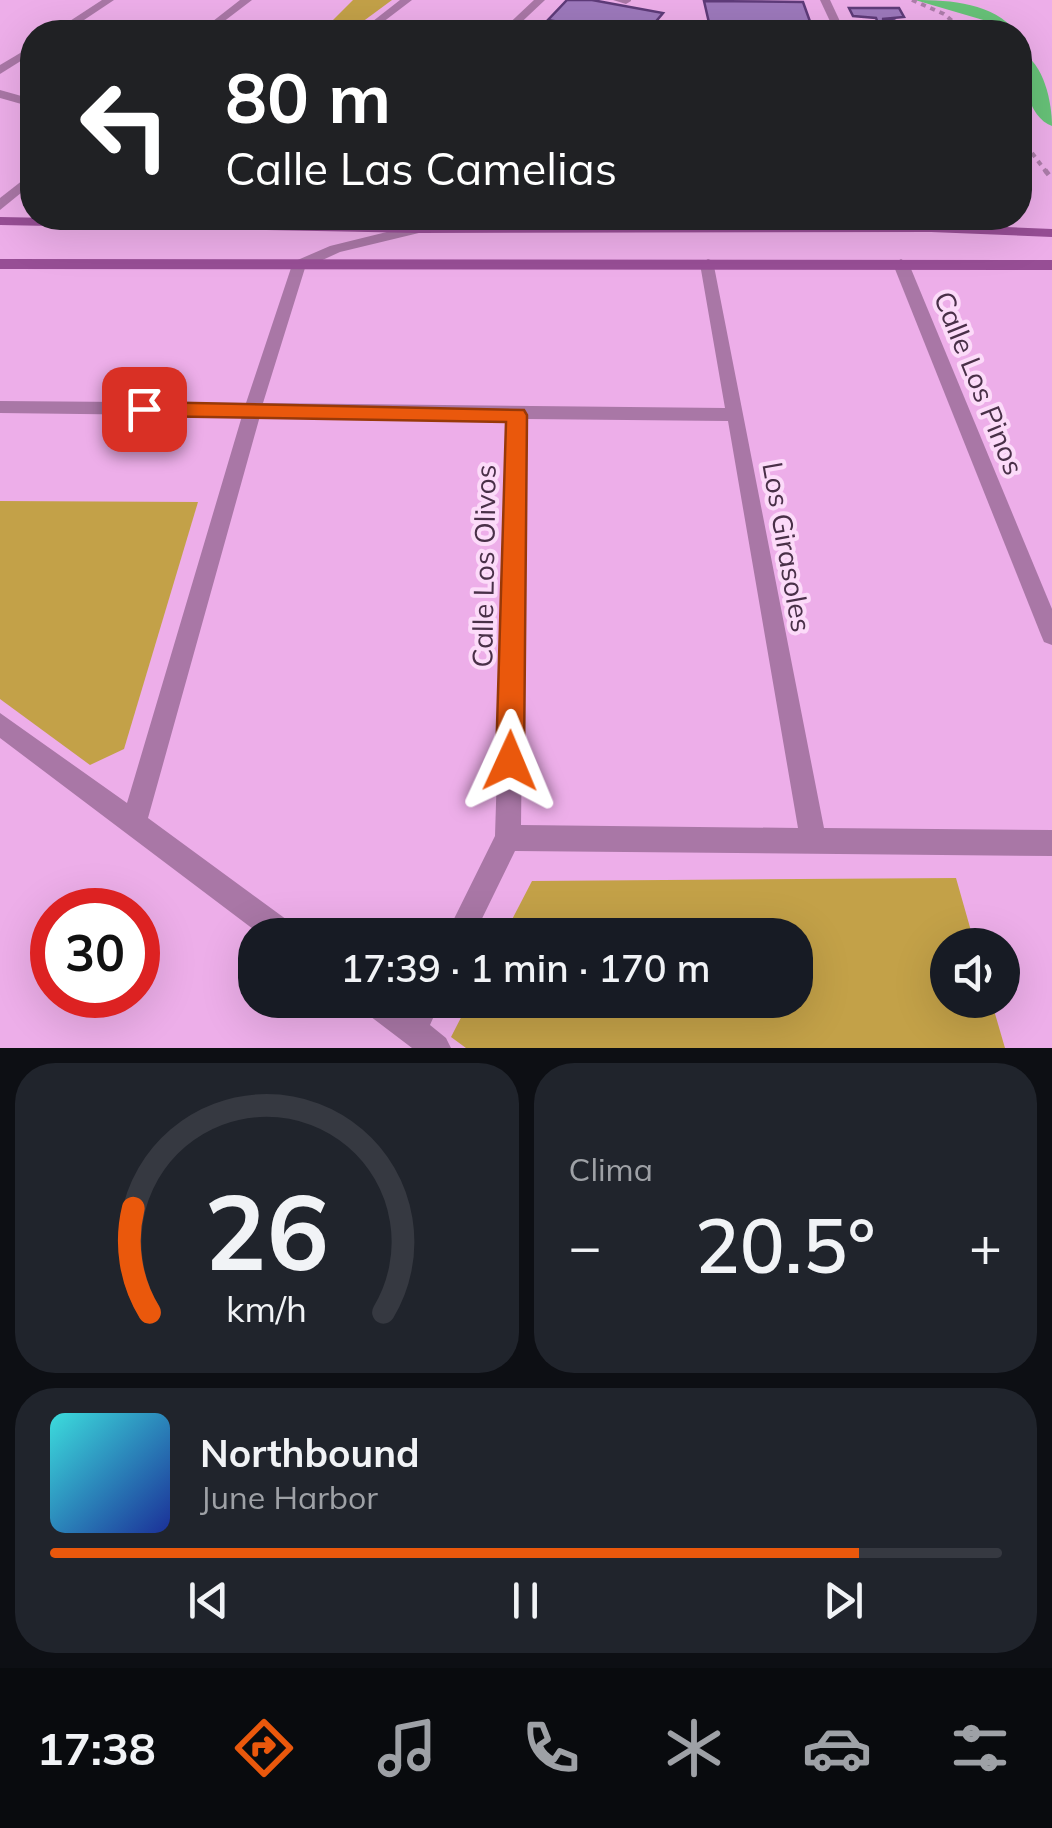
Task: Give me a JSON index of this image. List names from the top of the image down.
{
  "streets": {
    "street": ["Calle Los Pinos", "Los Girasoles", "Calle Los Olivos"]
  },
  "page": {
    "turn": ["80 m", "Calle Las Camelias"],
    "limit": "30",
    "trip": "17:39 · 1 min · 170 m",
    "tile": "Clima",
    "heat": ["−", "20.5°", "+"],
    "song": ["Northbound", "June Harbor"],
    "tabs": "17:38",
    "gauge": ["26", "km/h"]
  }
}
